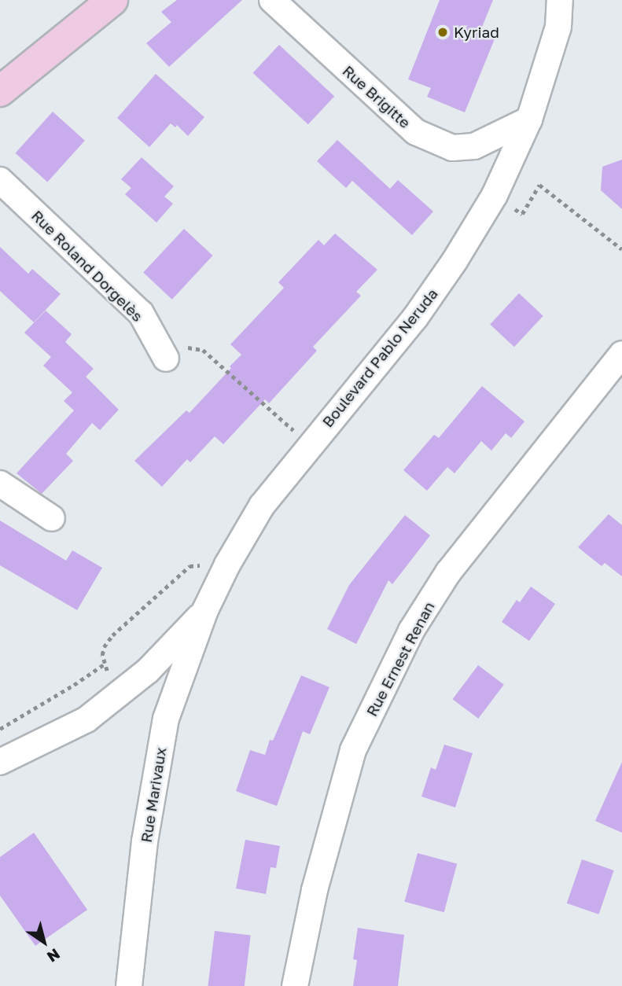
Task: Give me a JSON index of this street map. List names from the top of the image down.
{
  "streets": {
    "street": [
      "Rue Brigitte",
      "Rue Roland Dorgelès",
      "Boulevard Pablo Neruda",
      "Rue Ernest Renan",
      "Rue Marivaux"
    ]
  },
  "crossings": [
    ["Rue Brigitte", "Boulevard Pablo Neruda"],
    ["Boulevard Pablo Neruda", "Rue Marivaux"]
  ],
  "places": ["Kyriad"],
  "north": "bottom right"
}
